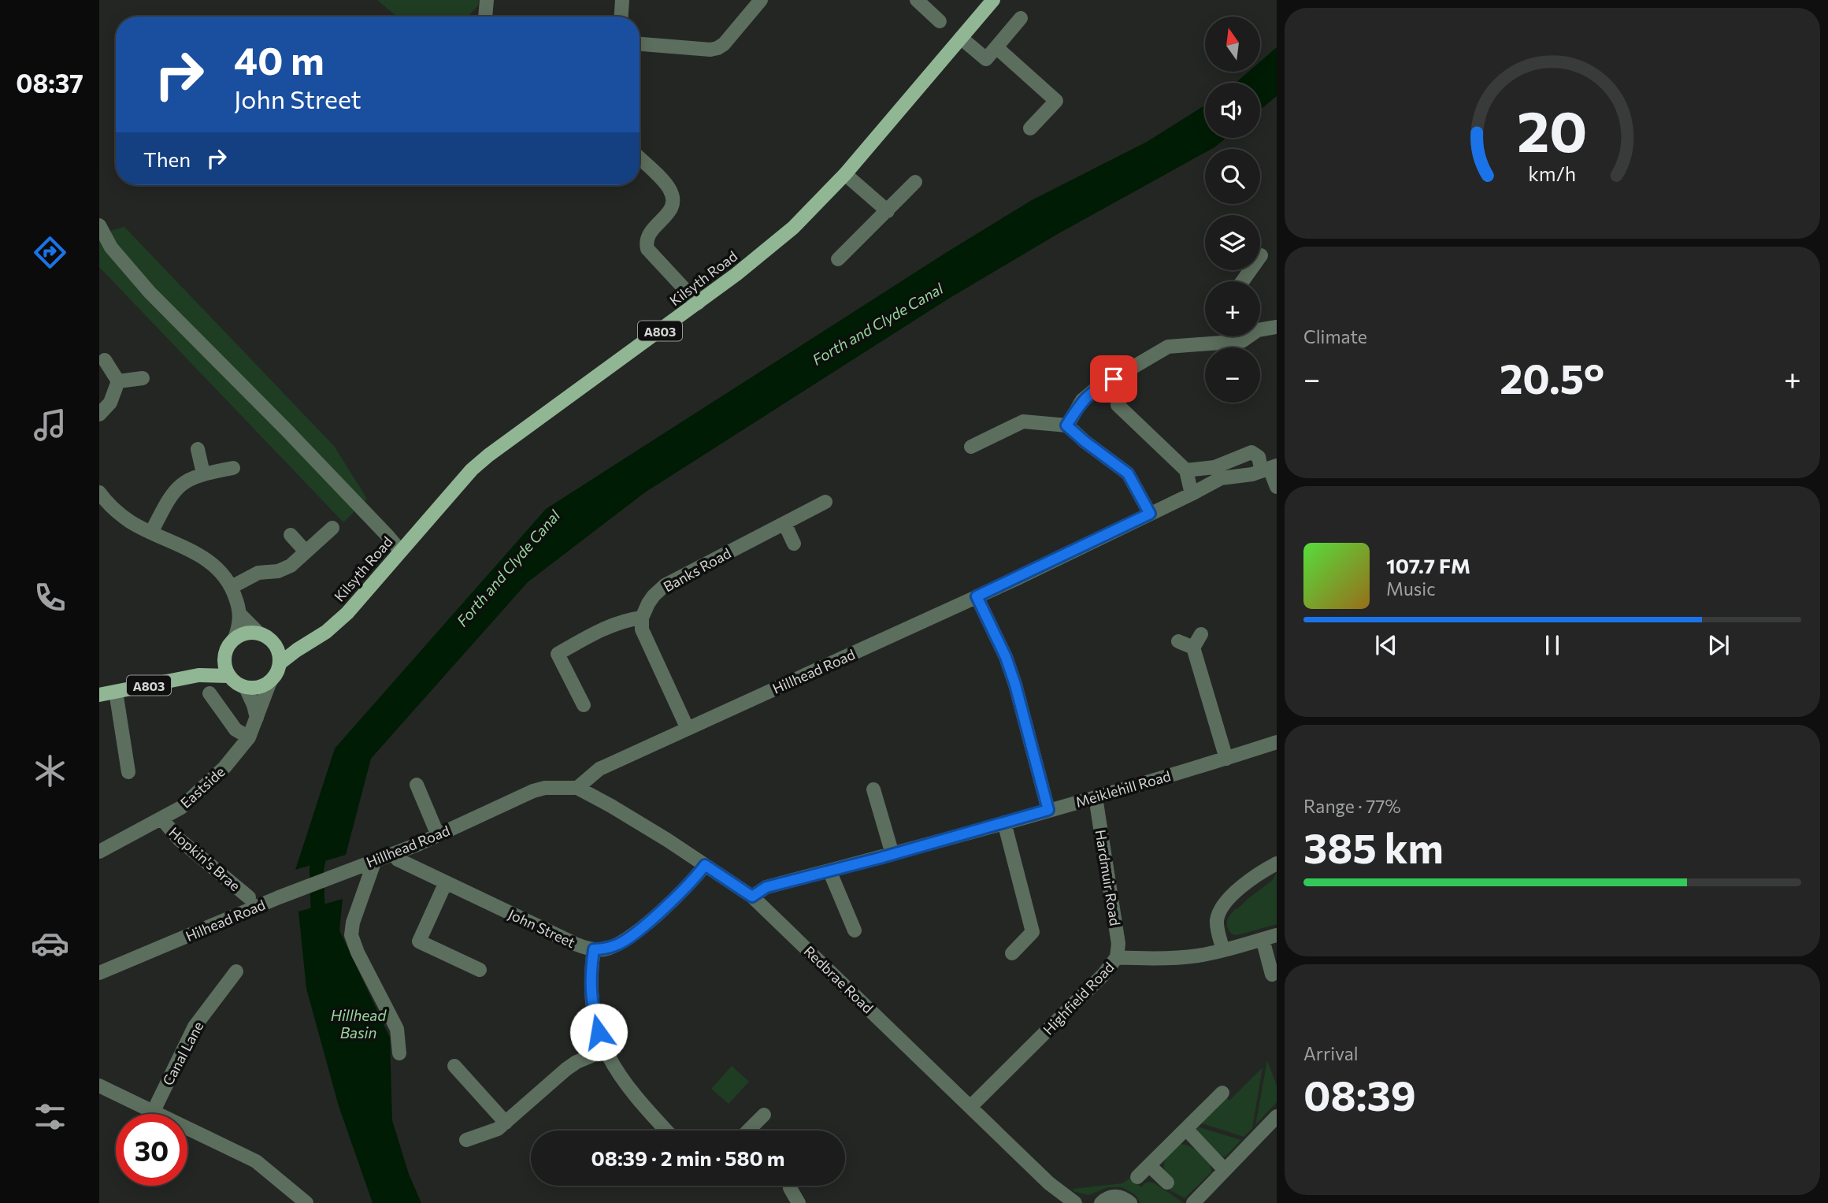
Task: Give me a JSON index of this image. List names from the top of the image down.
{
  "streets": {
    "main road": ["Kilsyth Road", "A803"],
    "street": [
      "Banks Road",
      "Hillhead Road",
      "Eastside",
      "Meiklehill Road",
      "Hopkin's Brae",
      "Hardmuir Road",
      "Hilhead Road",
      "John Street",
      "Redbrae Road",
      "Highfield Road",
      "Canal Lane"
    ]
  },
  "crossings": [
    ["Kilsyth Road", "A803"],
    ["Kilsyth Road", "Eastside"],
    ["A803", "Eastside"],
    ["Hillhead Road", "Hilhead Road"],
    ["Hillhead Road", "John Street"],
    ["Hillhead Road", "Redbrae Road"],
    ["Eastside", "Hopkin's Brae"],
    ["Meiklehill Road", "Hardmuir Road"],
    ["Meiklehill Road", "Redbrae Road"],
    ["Hardmuir Road", "Highfield Road"],
    ["John Street", "Redbrae Road"],
    ["Redbrae Road", "Highfield Road"]
  ],
  "water": ["Forth and Clyde Canal", "Hillhead Basin"],
  "north": "top",
  "page": {
    "tabs": "08:37",
    "map_buttons": ["+", "−"],
    "turn": ["40 m", "John Street"],
    "then": "Then",
    "tile": [
      "Climate",
      ["Range · 77%", "385 km"],
      ["Arrival", "08:39"]
    ],
    "heat": ["−", "20.5°", "+"],
    "song": ["107.7 FM", "Music"],
    "limit": "30",
    "trip": "08:39 · 2 min · 580 m",
    "gauge": ["20", "km/h"]
  }
}
